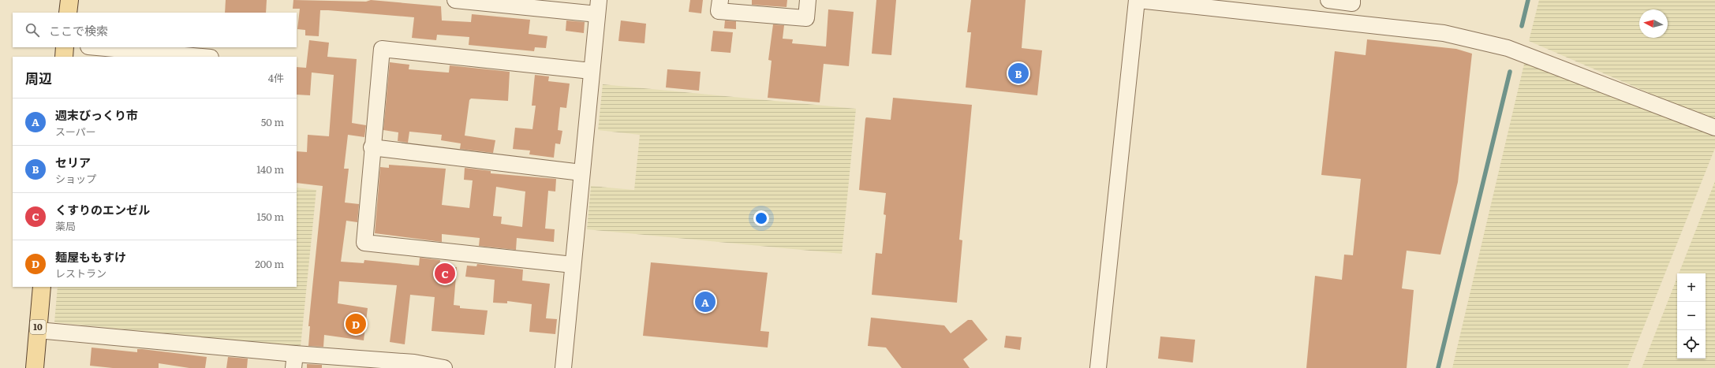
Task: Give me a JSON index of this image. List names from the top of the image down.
{
  "streets": {
    "main road": ["10"]
  },
  "north": "left",
  "page": {
    "search": "ここで検索",
    "heading": ["周辺", "4件"],
    "pins": [
      "B",
      "C",
      "A",
      "D"
    ],
    "list": [
      {
        "mark": "A",
        "name": "週末びっくり市",
        "note": "スーパー",
        "value": "50 m"
      },
      {
        "mark": "B",
        "name": "セリア",
        "note": "ショップ",
        "value": "140 m"
      },
      {
        "mark": "C",
        "name": "くすりのエンゼル",
        "note": "薬局",
        "value": "150 m"
      },
      {
        "mark": "D",
        "name": "麺屋ももすけ",
        "note": "レストラン",
        "value": "200 m"
      }
    ],
    "map_buttons": ["+", "−"]
  }
}
